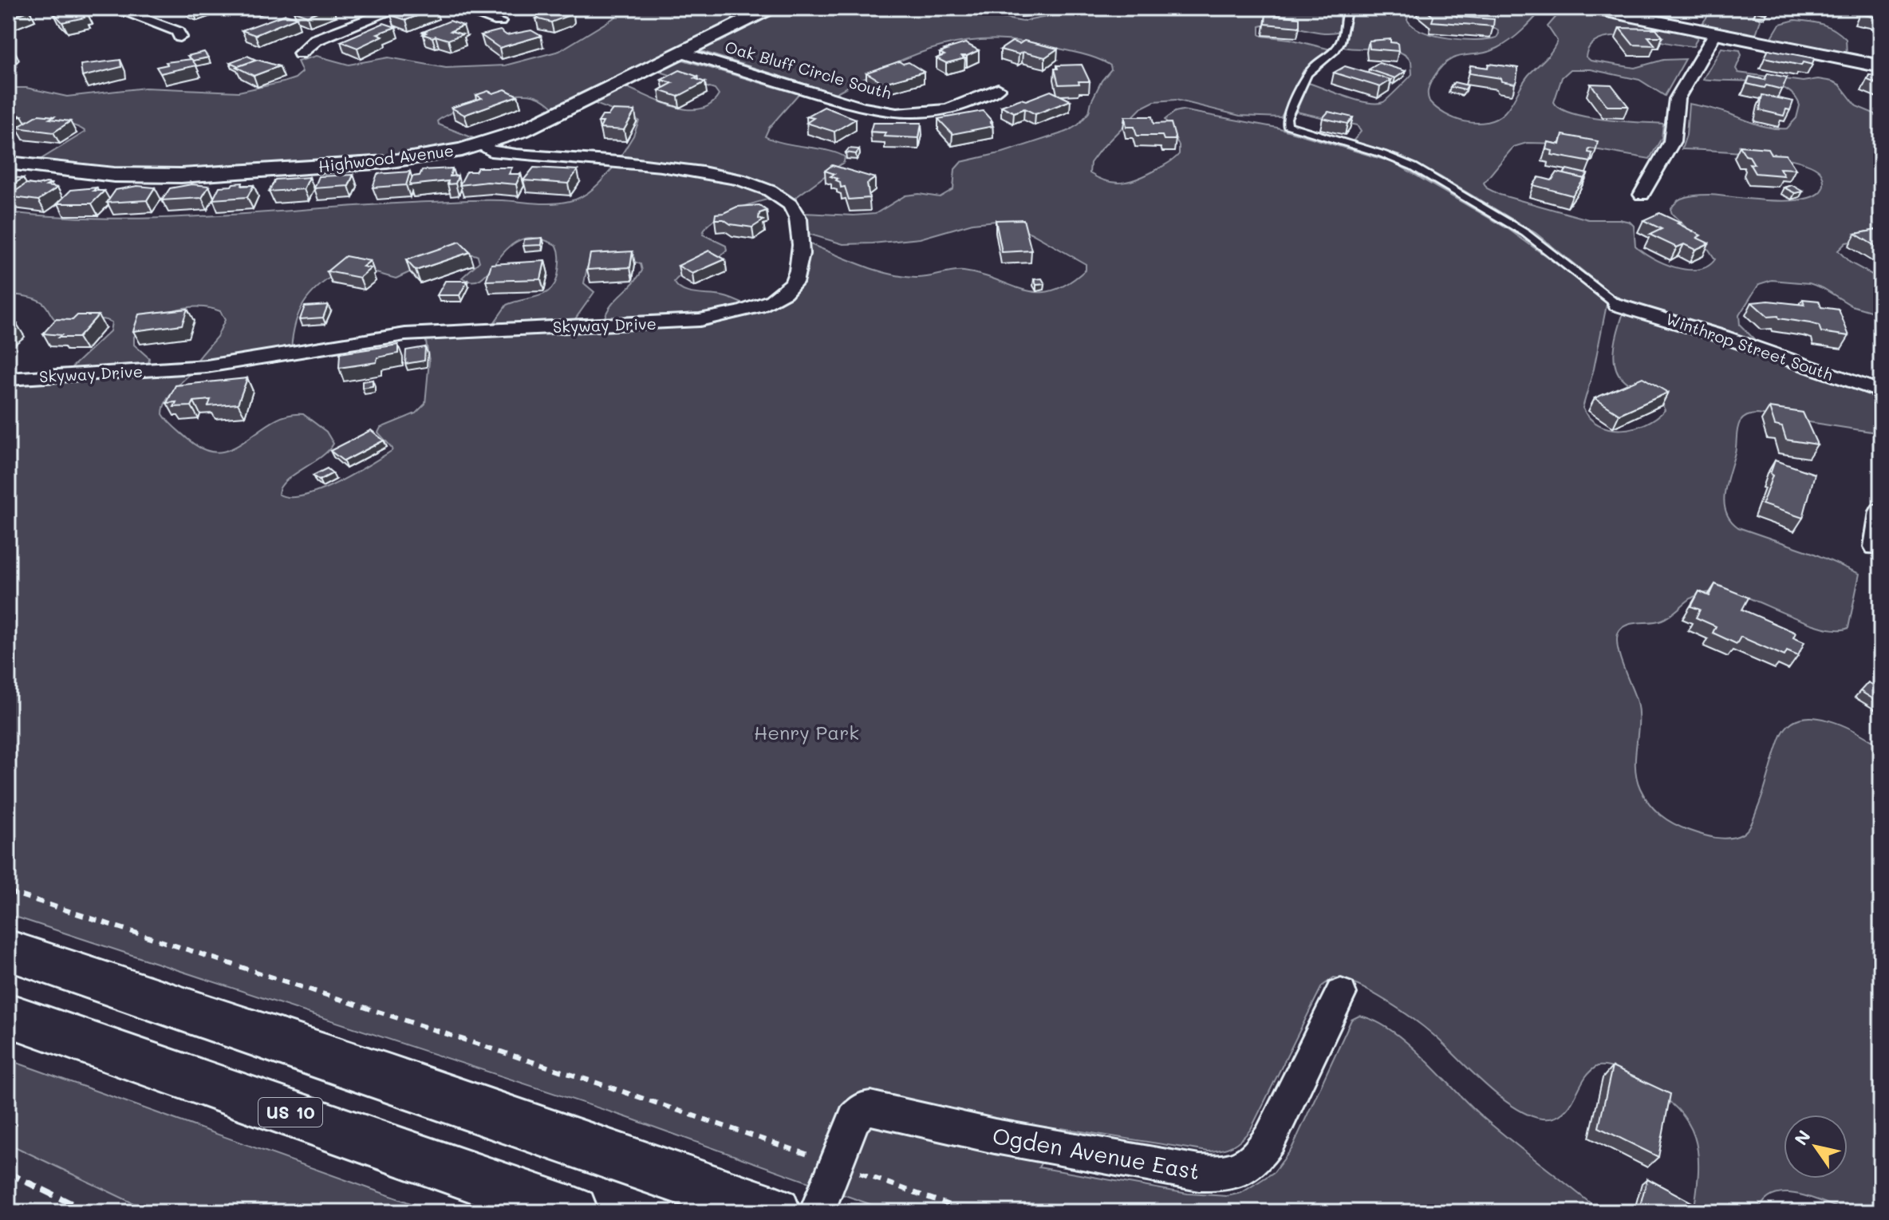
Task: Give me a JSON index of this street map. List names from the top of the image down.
{
  "streets": {
    "highway": ["US 10"],
    "street": [
      "Oak Bluff Circle South",
      "Highwood Avenue",
      "Skyway Drive",
      "Winthrop Street South",
      "Ogden Avenue East"
    ]
  },
  "crossings": [
    ["Oak Bluff Circle South", "Highwood Avenue"],
    ["Highwood Avenue", "Skyway Drive"]
  ],
  "parks": ["Henry Park"],
  "north": "top left"
}
